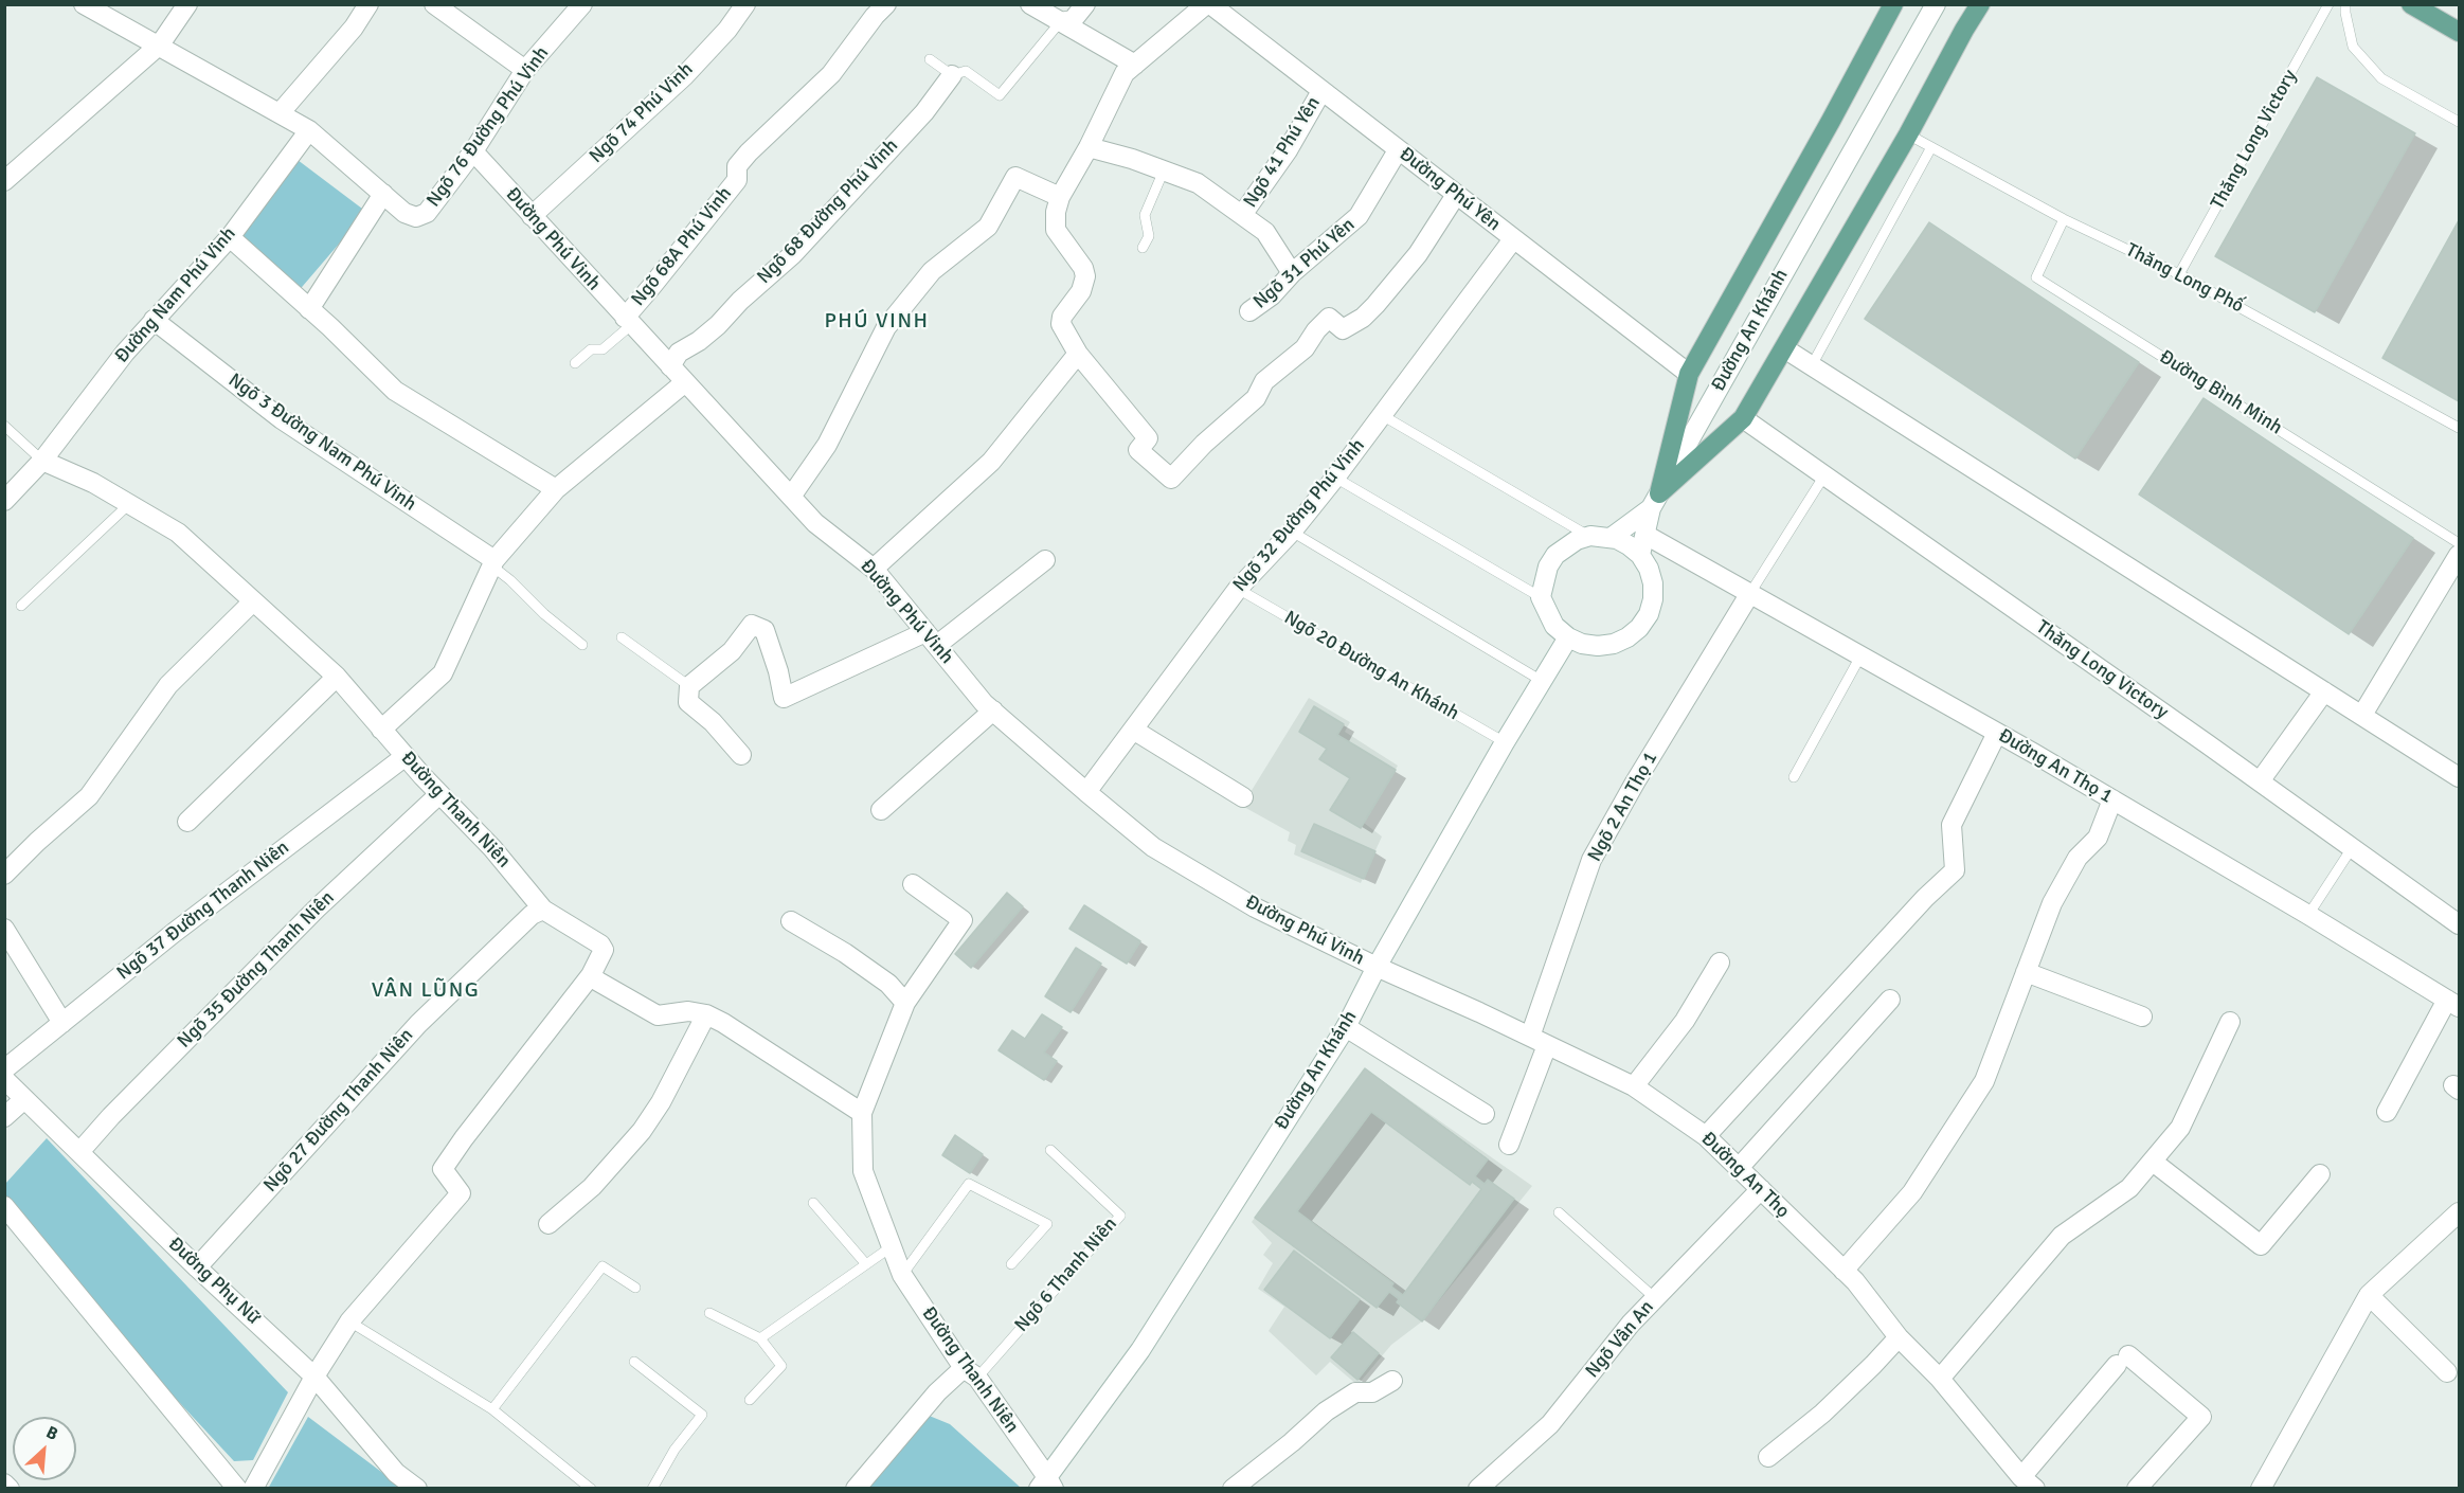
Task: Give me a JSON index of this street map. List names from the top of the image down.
{
  "streets": {
    "street": [
      "Ngõ 74 Phú Vinh",
      "Ngõ 76 Đường Phú Vinh",
      "Thăng Long Victory",
      "Ngõ 41 Phú Yên",
      "Đường Phú Yên",
      "Ngõ 68 Đường Phú Vinh",
      "Đường Phú Vinh",
      "Ngõ 68A Phú Vinh",
      "Ngõ 31 Phú Yên",
      "Đường Nam Phú Vinh",
      "Đường An Khánh",
      "Ngõ 3 Đường Nam Phú Vinh",
      "Ngõ 32 Đường Phú Vinh",
      "Đường An Thọ 1",
      "Ngõ 2 An Thọ 1",
      "Đường Thanh Niên",
      "Ngõ 37 Đường Thanh Niên",
      "Ngõ 35 Đường Thanh Niên",
      "Ngõ 27 Đường Thanh Niên",
      "Đường An Thọ",
      "Đường Phụ Nữ",
      "Ngõ Vân An"
    ],
    "lane": [
      "Thăng Long Phố",
      "Đường Bình Minh",
      "Ngõ 20 Đường An Khánh",
      "Ngõ 6 Thanh Niên"
    ]
  },
  "crossings": [
    ["Ngõ 74 Phú Vinh", "Đường Phú Vinh"],
    ["Ngõ 76 Đường Phú Vinh", "Đường Phú Vinh"],
    ["Thăng Long Victory", "Thăng Long Phố"],
    ["Ngõ 41 Phú Yên", "Đường Phú Yên"],
    ["Đường Phú Yên", "Ngõ 31 Phú Yên"],
    ["Đường Phú Yên", "Ngõ 32 Đường Phú Vinh"],
    ["Ngõ 68 Đường Phú Vinh", "Đường Phú Vinh"],
    ["Đường Phú Vinh", "Ngõ 68A Phú Vinh"],
    ["Đường Phú Vinh", "Đường An Khánh"],
    ["Đường Phú Vinh", "Ngõ 32 Đường Phú Vinh"],
    ["Đường Phú Vinh", "Đường An Thọ"],
    ["Thăng Long Phố", "Đường Bình Minh"],
    ["Đường Nam Phú Vinh", "Ngõ 3 Đường Nam Phú Vinh"],
    ["Đường Nam Phú Vinh", "Đường Thanh Niên"],
    ["Đường An Khánh", "Ngõ 20 Đường An Khánh"],
    ["Đường An Khánh", "Đường An Thọ 1"],
    ["Đường An Khánh", "Đường Thanh Niên"],
    ["Đường An Khánh", "Đường An Thọ"],
    ["Ngõ 32 Đường Phú Vinh", "Ngõ 20 Đường An Khánh"],
    ["Đường An Thọ 1", "Ngõ 2 An Thọ 1"],
    ["Ngõ 2 An Thọ 1", "Đường An Thọ"],
    ["Đường Thanh Niên", "Ngõ 37 Đường Thanh Niên"],
    ["Đường Thanh Niên", "Ngõ 35 Đường Thanh Niên"],
    ["Đường Thanh Niên", "Ngõ 27 Đường Thanh Niên"],
    ["Đường Thanh Niên", "Ngõ 6 Thanh Niên"],
    ["Ngõ 35 Đường Thanh Niên", "Đường Phụ Nữ"],
    ["Ngõ 27 Đường Thanh Niên", "Đường Phụ Nữ"],
    ["Đường An Thọ", "Ngõ Vân An"]
  ],
  "districts": ["PHÚ VINH", "VÂN LŨNG"],
  "north": "top right"
}
